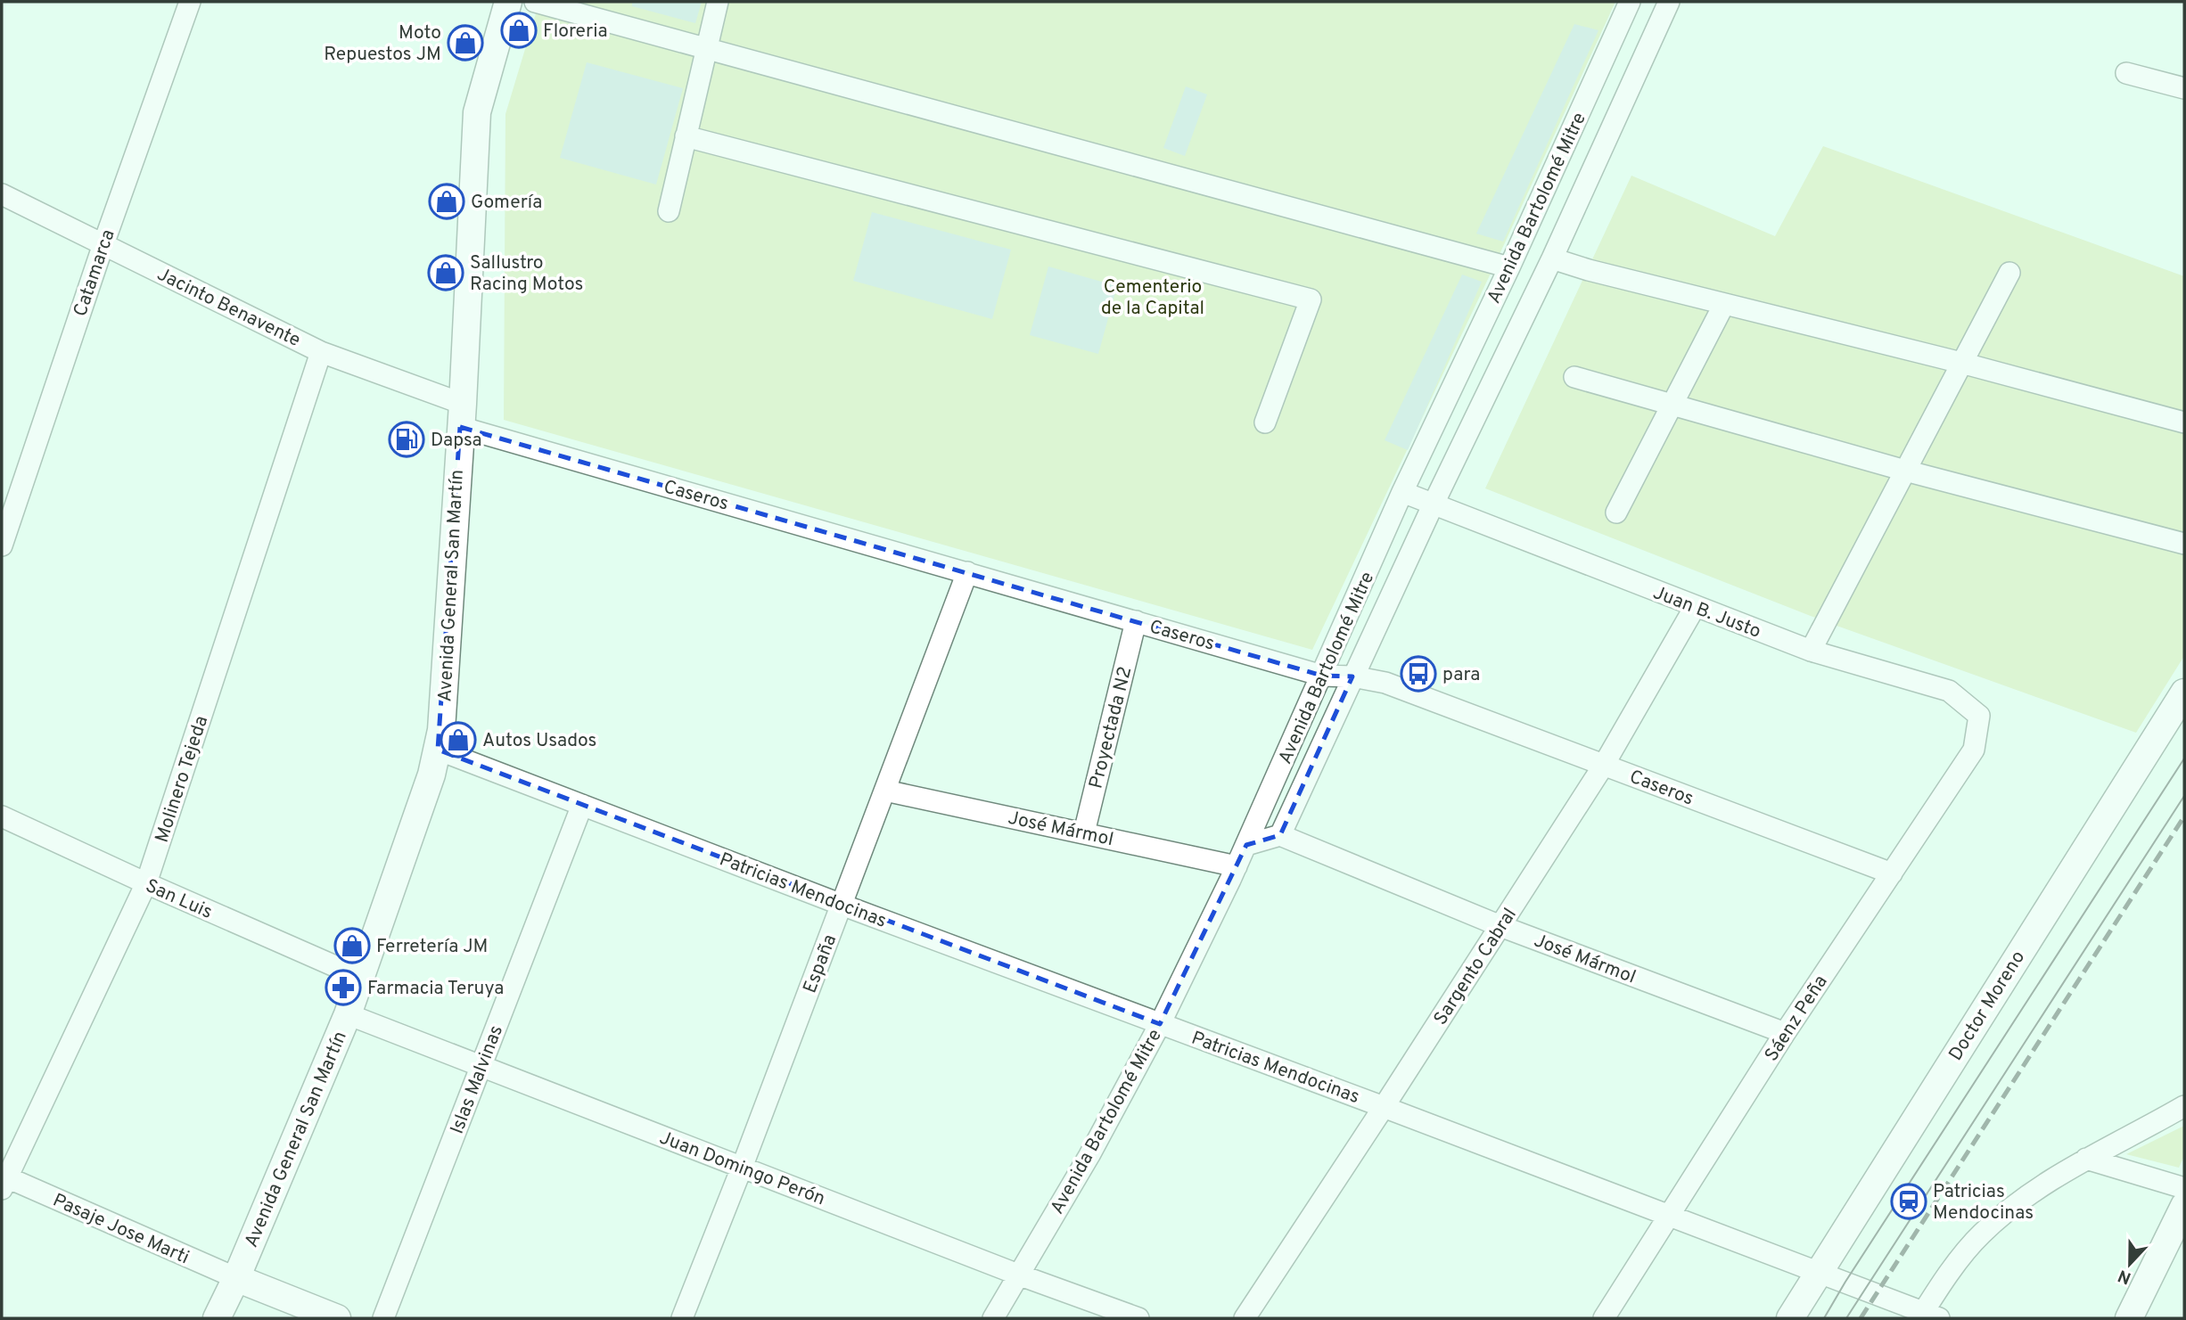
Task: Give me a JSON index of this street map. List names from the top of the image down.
{
  "streets": {
    "main road": ["Avenida General San Martín", "Doctor Moreno"],
    "street": [
      "Avenida Bartolomé Mitre",
      "Catamarca",
      "Jacinto Benavente",
      "Caseros",
      "Juan B. Justo",
      "Proyectada N2",
      "Molinero Tejeda",
      "José Mármol",
      "Patricias Mendocinas",
      "San Luis",
      "España",
      "Sargento Cabral",
      "Sáenz Peña",
      "Islas Malvinas",
      "Juan Domingo Perón",
      "Pasaje Jose Marti"
    ]
  },
  "crossings": [
    ["Avenida Bartolomé Mitre", "Caseros"],
    ["Avenida Bartolomé Mitre", "Juan B. Justo"],
    ["Avenida Bartolomé Mitre", "José Mármol"],
    ["Avenida Bartolomé Mitre", "Patricias Mendocinas"],
    ["Avenida Bartolomé Mitre", "Juan Domingo Perón"],
    ["Catamarca", "Jacinto Benavente"],
    ["Jacinto Benavente", "Caseros"],
    ["Jacinto Benavente", "Avenida General San Martín"],
    ["Jacinto Benavente", "Molinero Tejeda"],
    ["Caseros", "Avenida General San Martín"],
    ["Caseros", "Proyectada N2"],
    ["Caseros", "España"],
    ["Caseros", "Sargento Cabral"],
    ["Caseros", "Sáenz Peña"],
    ["Avenida General San Martín", "Patricias Mendocinas"],
    ["Avenida General San Martín", "San Luis"],
    ["Avenida General San Martín", "Juan Domingo Perón"],
    ["Avenida General San Martín", "Pasaje Jose Marti"],
    ["Juan B. Justo", "Sargento Cabral"],
    ["Juan B. Justo", "Sáenz Peña"],
    ["Proyectada N2", "José Mármol"],
    ["Molinero Tejeda", "San Luis"],
    ["Molinero Tejeda", "Pasaje Jose Marti"],
    ["José Mármol", "España"],
    ["José Mármol", "Sargento Cabral"],
    ["José Mármol", "Sáenz Peña"],
    ["Patricias Mendocinas", "España"],
    ["Patricias Mendocinas", "Sargento Cabral"],
    ["Patricias Mendocinas", "Doctor Moreno"],
    ["Patricias Mendocinas", "Sáenz Peña"],
    ["Patricias Mendocinas", "Islas Malvinas"],
    ["España", "Juan Domingo Perón"],
    ["Islas Malvinas", "Juan Domingo Perón"]
  ],
  "parks": ["Cementerio de la Capital"],
  "places": {
    "shop": [
      "Floreria",
      "Moto Repuestos JM",
      "Gomería",
      "Sallustro Racing Motos",
      "Autos Usados",
      "Ferretería JM"
    ],
    "fuel station": ["Dapsa"],
    "bus stop": ["para"],
    "pharmacy": ["Farmacia Teruya"],
    "station": ["Patricias Mendocinas"]
  },
  "north": "bottom"
}
